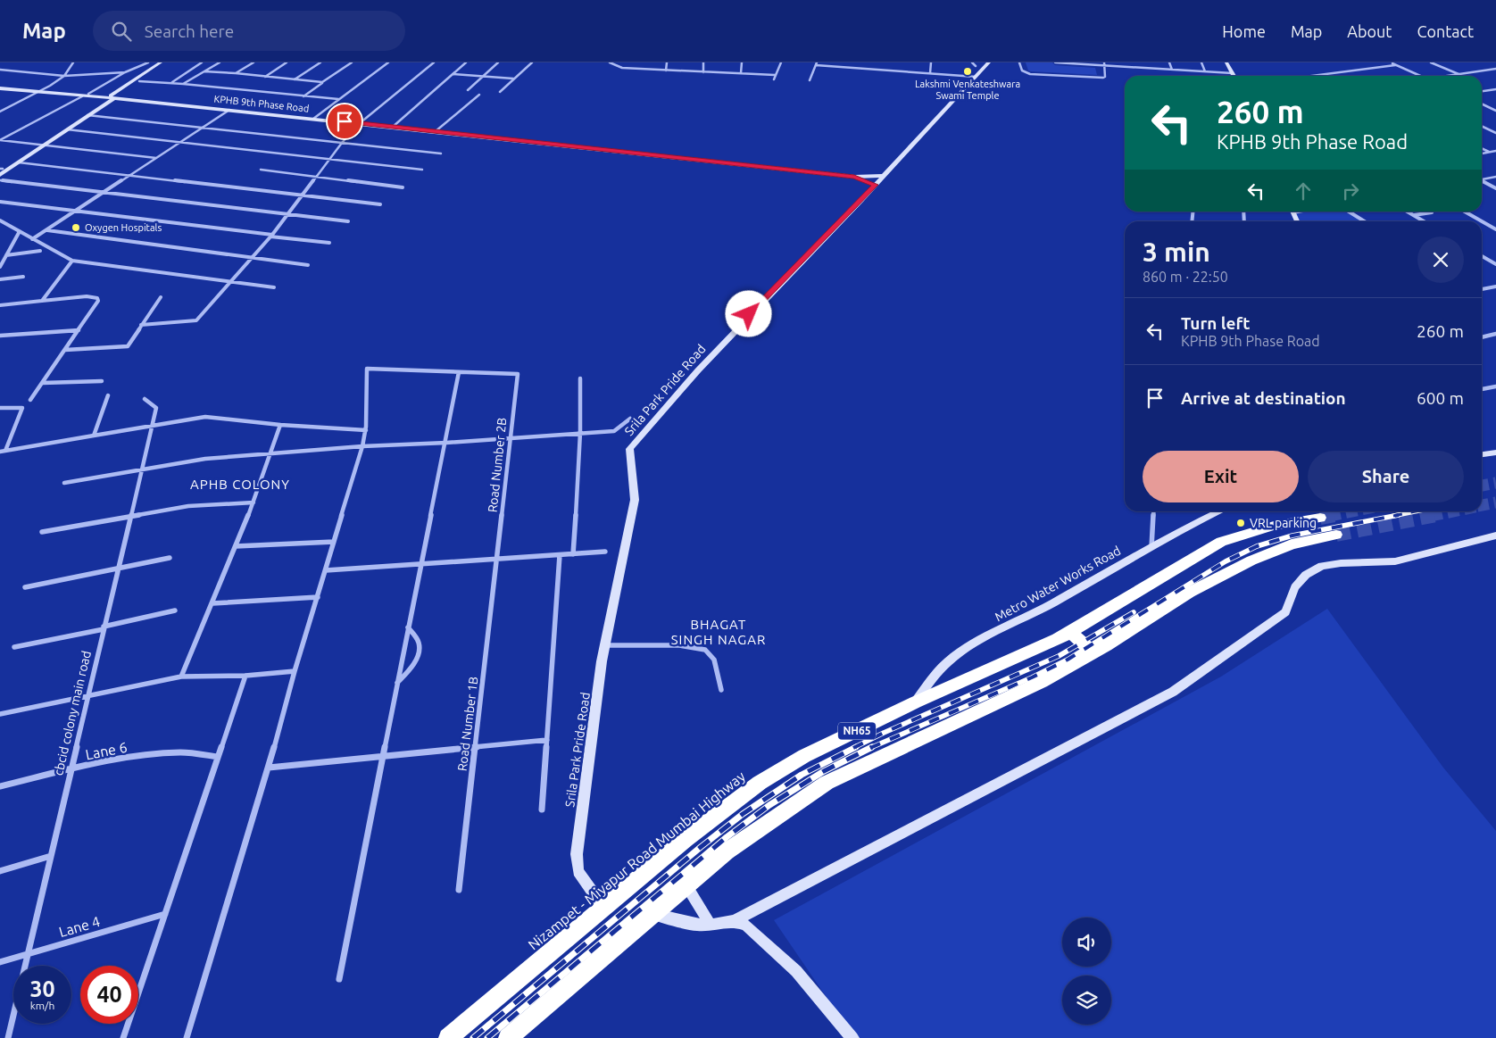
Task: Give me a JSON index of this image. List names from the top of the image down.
{
  "streets": {
    "highway": ["NH65", "Nizampet - Miyapur Road Mumbai Highway"],
    "street": [
      "KPHB 9th Phase Road",
      "Srila Park Pride Road",
      "Road Number 2B",
      "Metro Water Works Road",
      "cbcid colony main road",
      "Road Number 1B",
      "Lane 6",
      "Lane 4"
    ]
  },
  "crossings": [
    ["KPHB 9th Phase Road", "Srila Park Pride Road"],
    ["Srila Park Pride Road", "Nizampet - Miyapur Road Mumbai Highway"],
    ["Road Number 2B", "Road Number 1B"],
    ["Metro Water Works Road", "Nizampet - Miyapur Road Mumbai Highway"],
    ["cbcid colony main road", "Lane 6"],
    ["cbcid colony main road", "Lane 4"]
  ],
  "districts": ["APHB COLONY", "BHAGAT SINGH NAGAR"],
  "places": ["Lakshmi Venkateshwara Swami Temple", "Oxygen Hospitals", "VRL parking"],
  "page": {
    "header": "Map",
    "search": "Search here",
    "nav": [
      "Home",
      "Map",
      "About",
      "Contact"
    ],
    "turn": ["260 m", "KPHB 9th Phase Road"],
    "heading": ["3 min", "860 m · 22:50"],
    "list": [
      {
        "name": "Turn left",
        "note": "KPHB 9th Phase Road",
        "value": "260 m"
      },
      {
        "name": "Arrive at destination",
        "value": "600 m"
      }
    ],
    "buttons": ["Exit", "Share"],
    "speed": "30 km/h",
    "limit": "40"
  }
}
